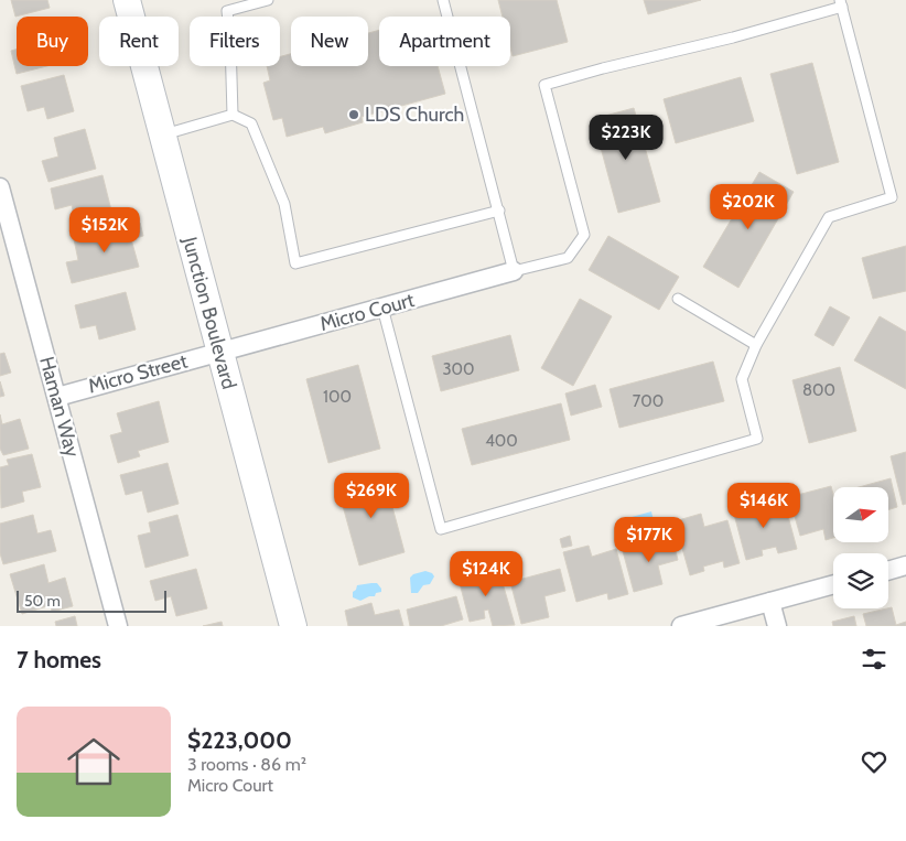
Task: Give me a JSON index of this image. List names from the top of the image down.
{
  "streets": {
    "main road": ["Junction Boulevard"],
    "street": ["Micro Court", "Micro Street", "Haman Way"]
  },
  "crossings": [
    ["Micro Court", "Junction Boulevard"],
    ["Micro Court", "Micro Street"],
    ["Junction Boulevard", "Micro Street"],
    ["Micro Street", "Haman Way"]
  ],
  "places": ["LDS Church"],
  "house_numbers": [
    "300",
    "800",
    "100",
    "700",
    "400"
  ],
  "scale_bar": "50 m",
  "north": "right",
  "page": {
    "chip": [
      "Buy",
      "Rent",
      "Filters",
      "New",
      "Apartment"
    ],
    "price": [
      "$223K",
      "$202K",
      "$152K",
      "$269K",
      "$146K",
      "$177K",
      "$124K"
    ],
    "scale": "50 m",
    "heading": "7 homes",
    "list": [
      {
        "name": "$223,000",
        "note": "3 rooms · 86 m² · Micro Court"
      }
    ]
  }
}
